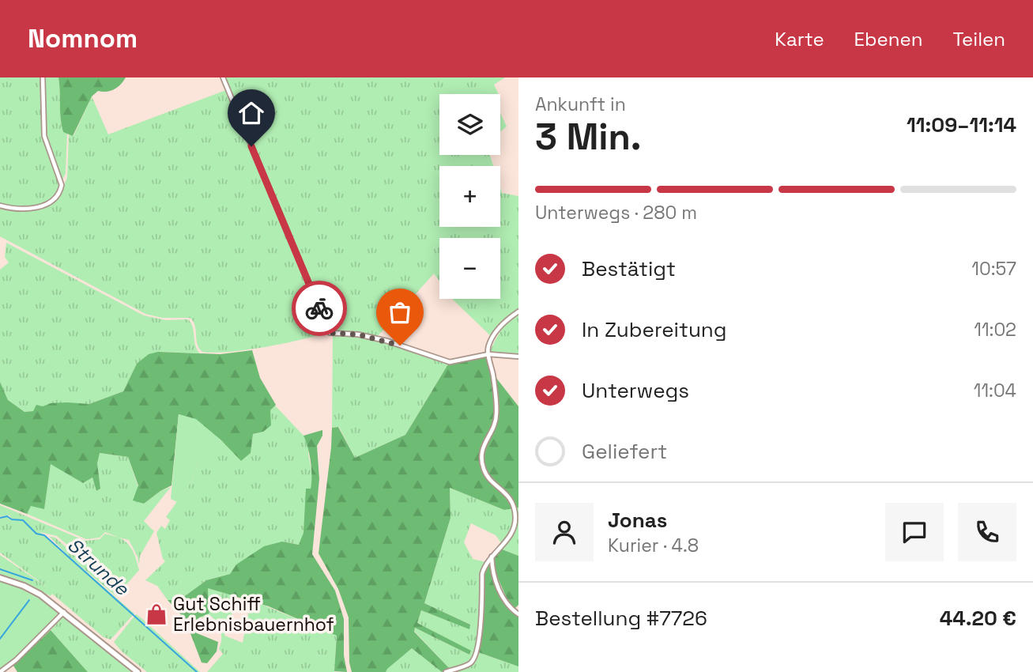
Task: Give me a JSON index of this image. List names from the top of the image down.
{
  "water": ["Strunde"],
  "places": {
    "shop": ["Gut Schiff Erlebnisbauernhof"]
  },
  "page": {
    "header": "Nomnom",
    "nav": ["Karte", "Ebenen", "Teilen"],
    "heading": ["3 Min.", "Ankunft in", "11:09–11:14"],
    "panel": [
      "Jonas",
      "Kurier · 4.8",
      "Bestellung #7726",
      "44.20 €"
    ],
    "map_buttons": ["+", "−"],
    "bar": "Unterwegs · 280 m",
    "list": [
      ["Bestätigt", "10:57"],
      ["In Zubereitung", "11:02"],
      ["Unterwegs", "11:04"],
      "Geliefert"
    ]
  }
}
